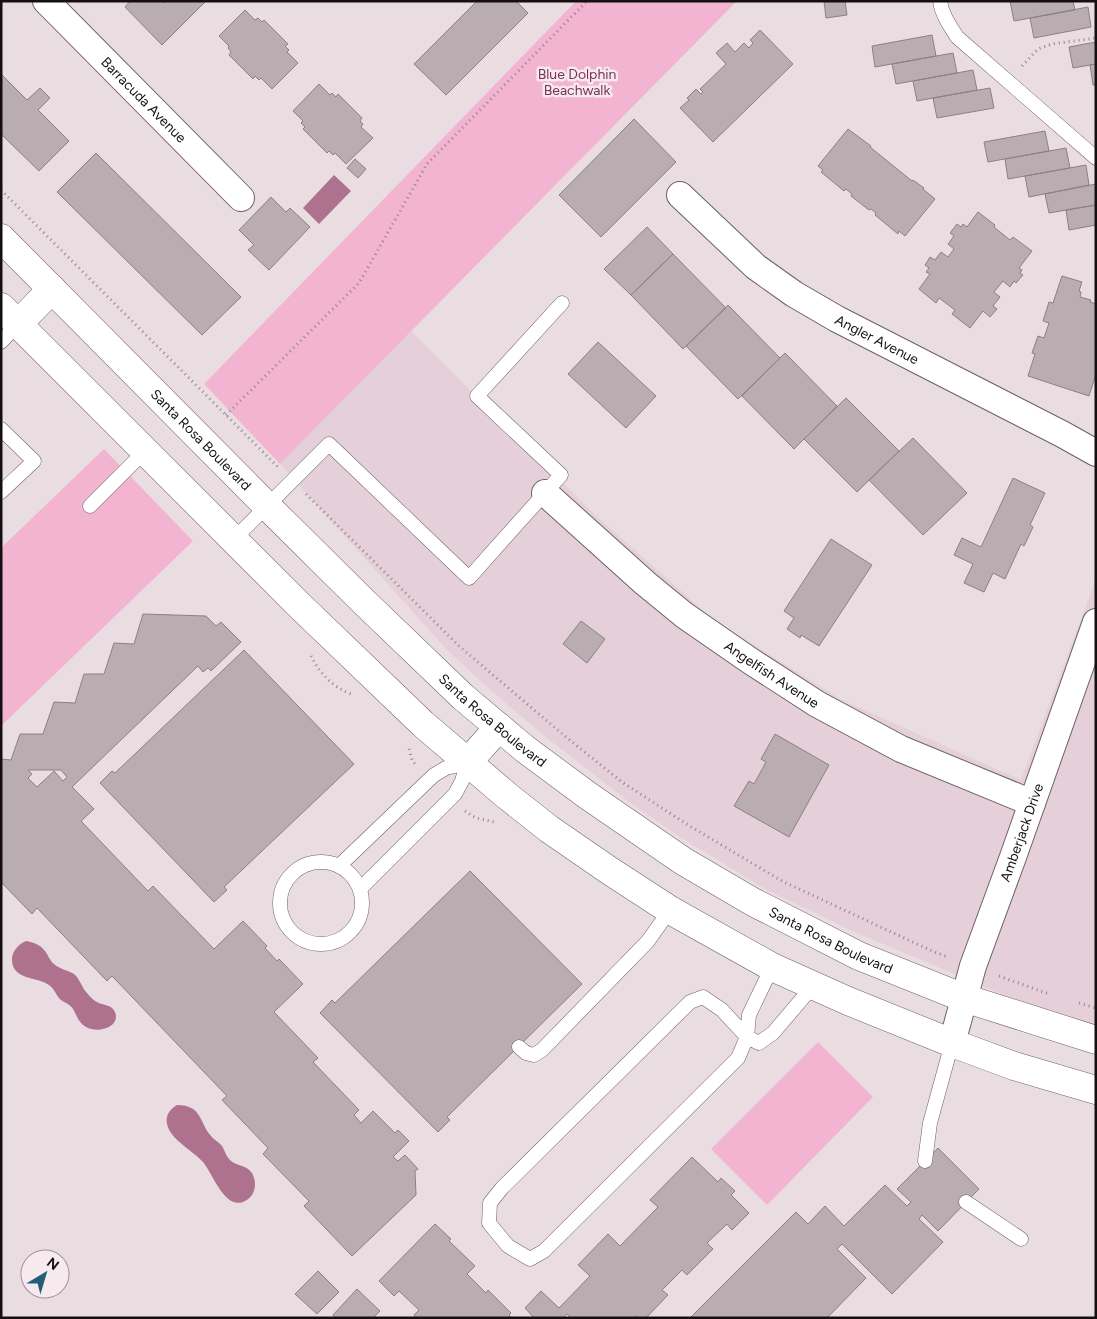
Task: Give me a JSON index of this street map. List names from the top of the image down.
{
  "streets": {
    "street": [
      "Barracuda Avenue",
      "Angler Avenue",
      "Santa Rosa Boulevard",
      "Angelfish Avenue",
      "Amberjack Drive"
    ]
  },
  "crossings": [
    ["Santa Rosa Boulevard", "Amberjack Drive"],
    ["Angelfish Avenue", "Amberjack Drive"]
  ],
  "parks": ["Blue Dolphin Beachwalk"],
  "north": "top right"
}
